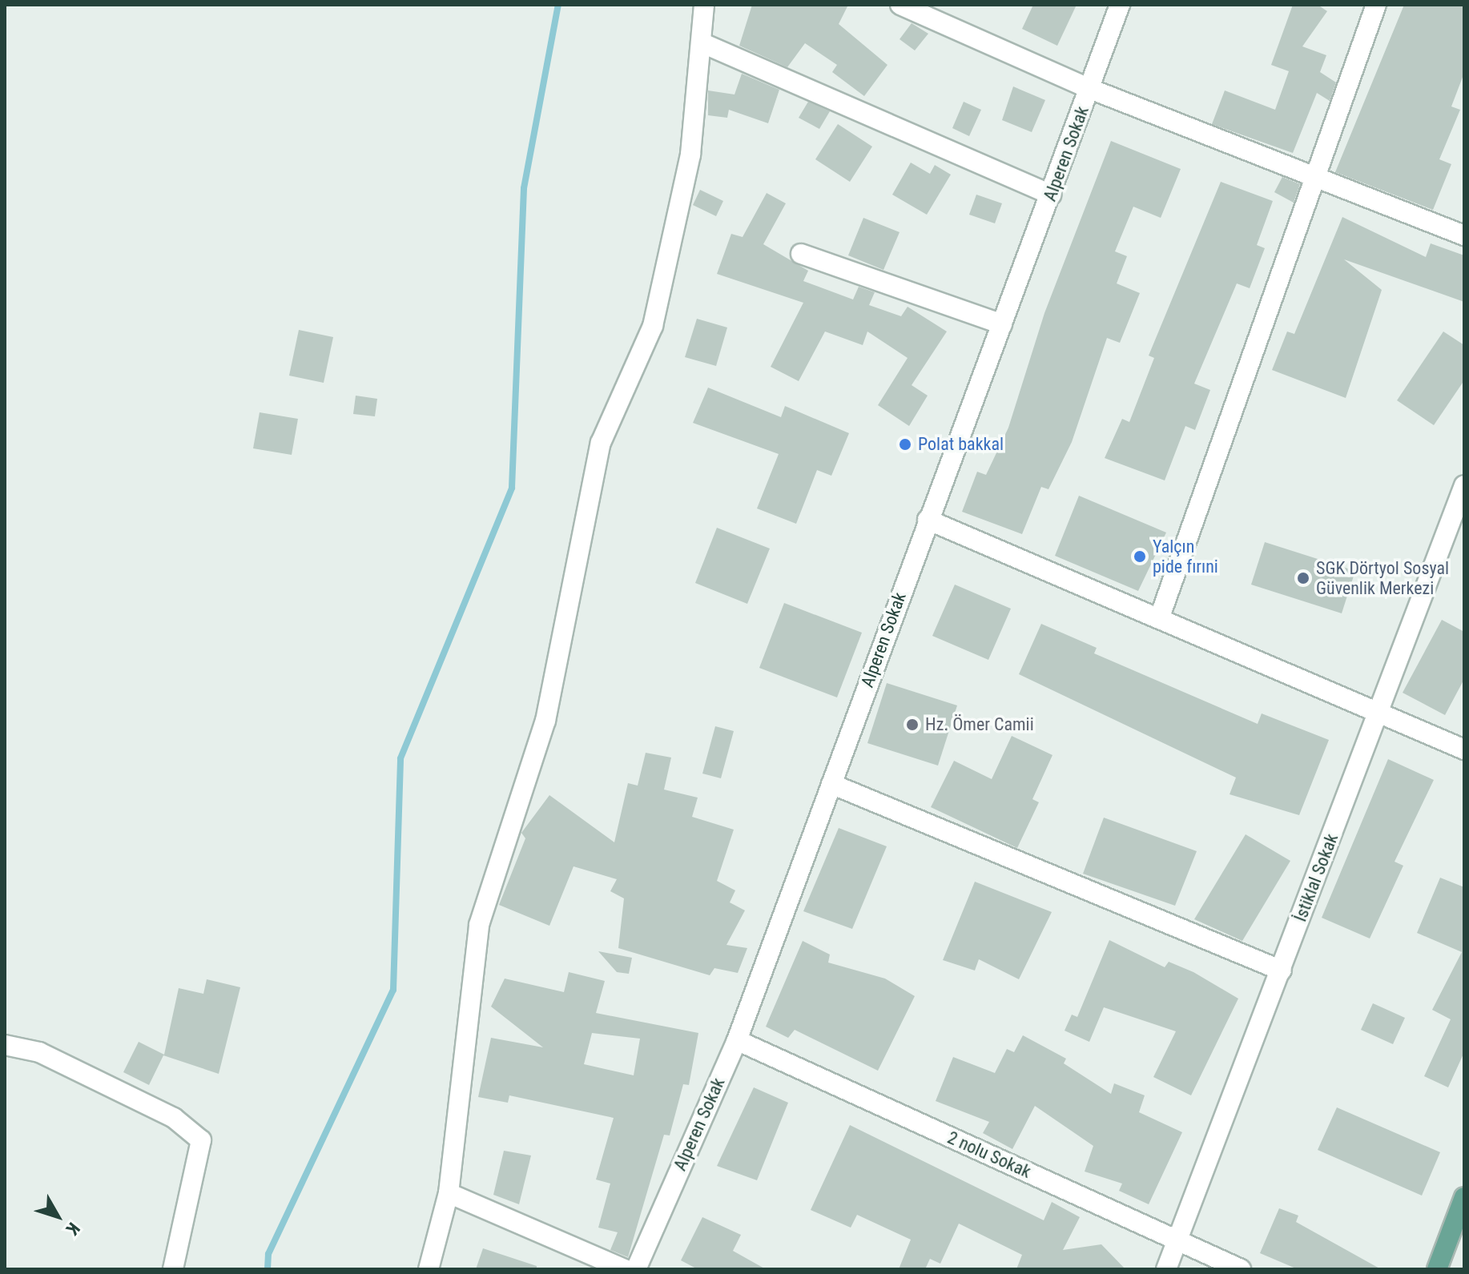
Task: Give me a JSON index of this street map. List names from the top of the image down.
{
  "streets": {
    "street": ["Alperen Sokak", "İstiklal Sokak", "2 nolu Sokak"]
  },
  "crossings": [
    ["Alperen Sokak", "2 nolu Sokak"],
    ["İstiklal Sokak", "2 nolu Sokak"]
  ],
  "places": [
    "Polat bakkal",
    "Yalçın pide fırıni",
    "SGK Dörtyol Sosyal Güvenlik Merkezi",
    "Hz. Ömer Camii"
  ],
  "north": "bottom right"
}
